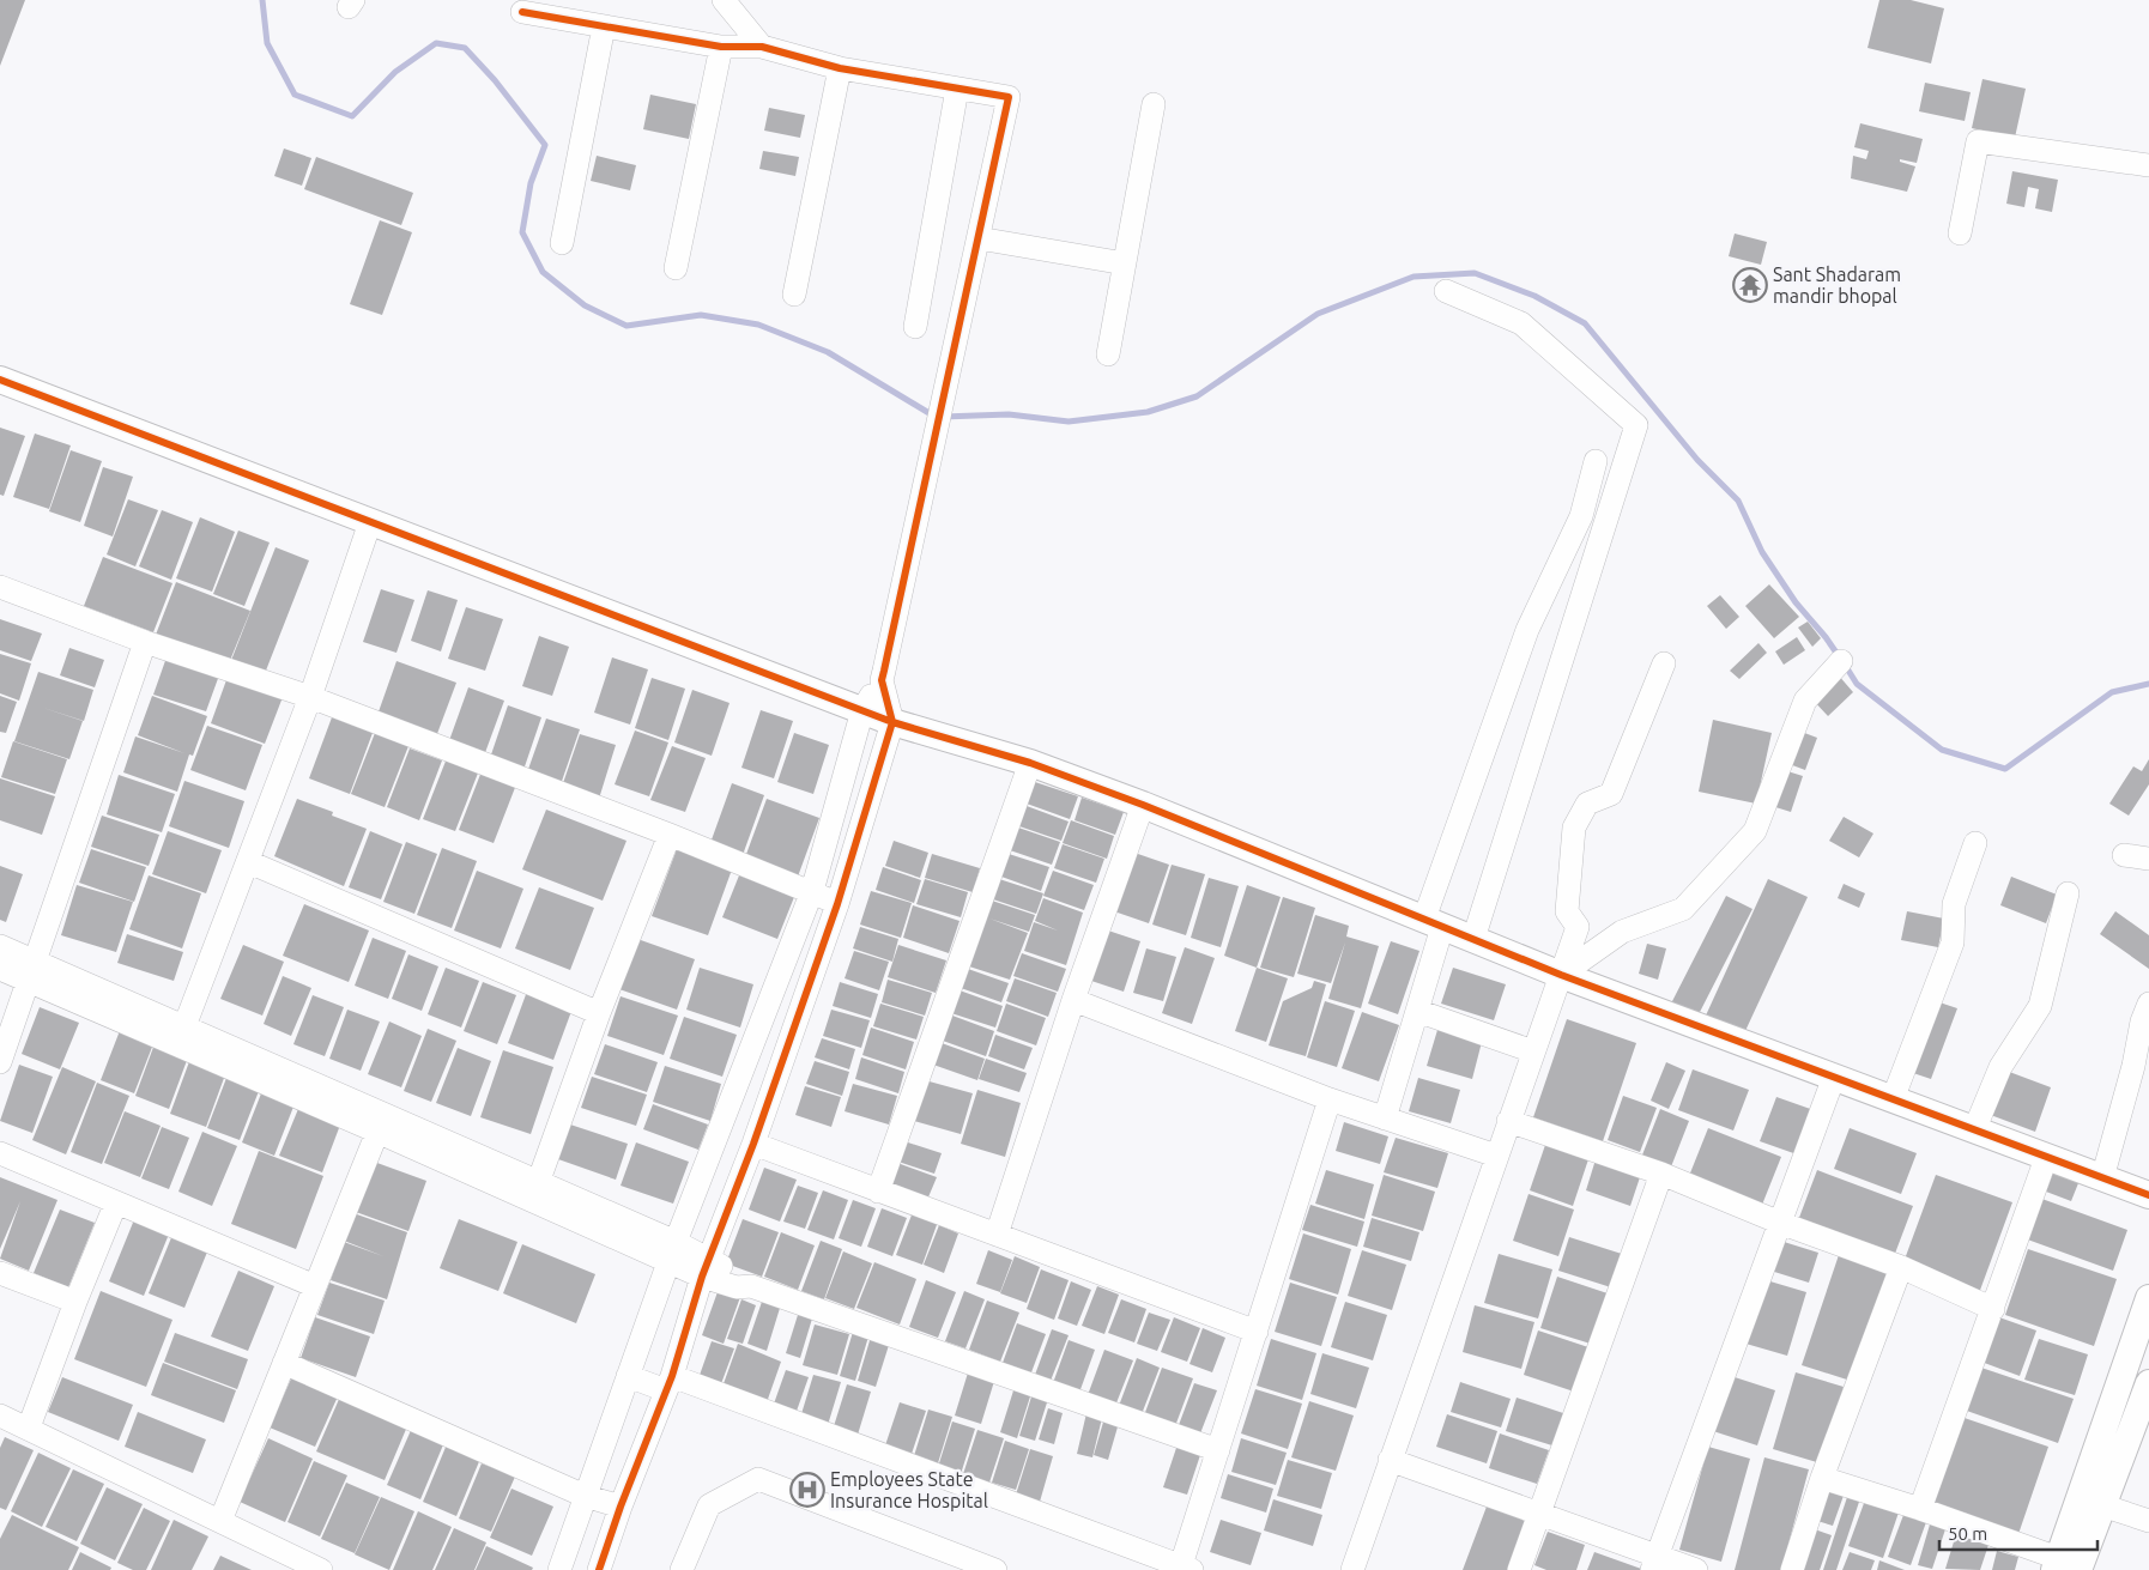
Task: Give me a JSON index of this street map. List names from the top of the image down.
{
  "places": {
    "temple": ["Sant Shadaram mandir bhopal"],
    "hospital": ["Employees State Insurance Hospital"]
  },
  "scale_bar": "50 m"
}
